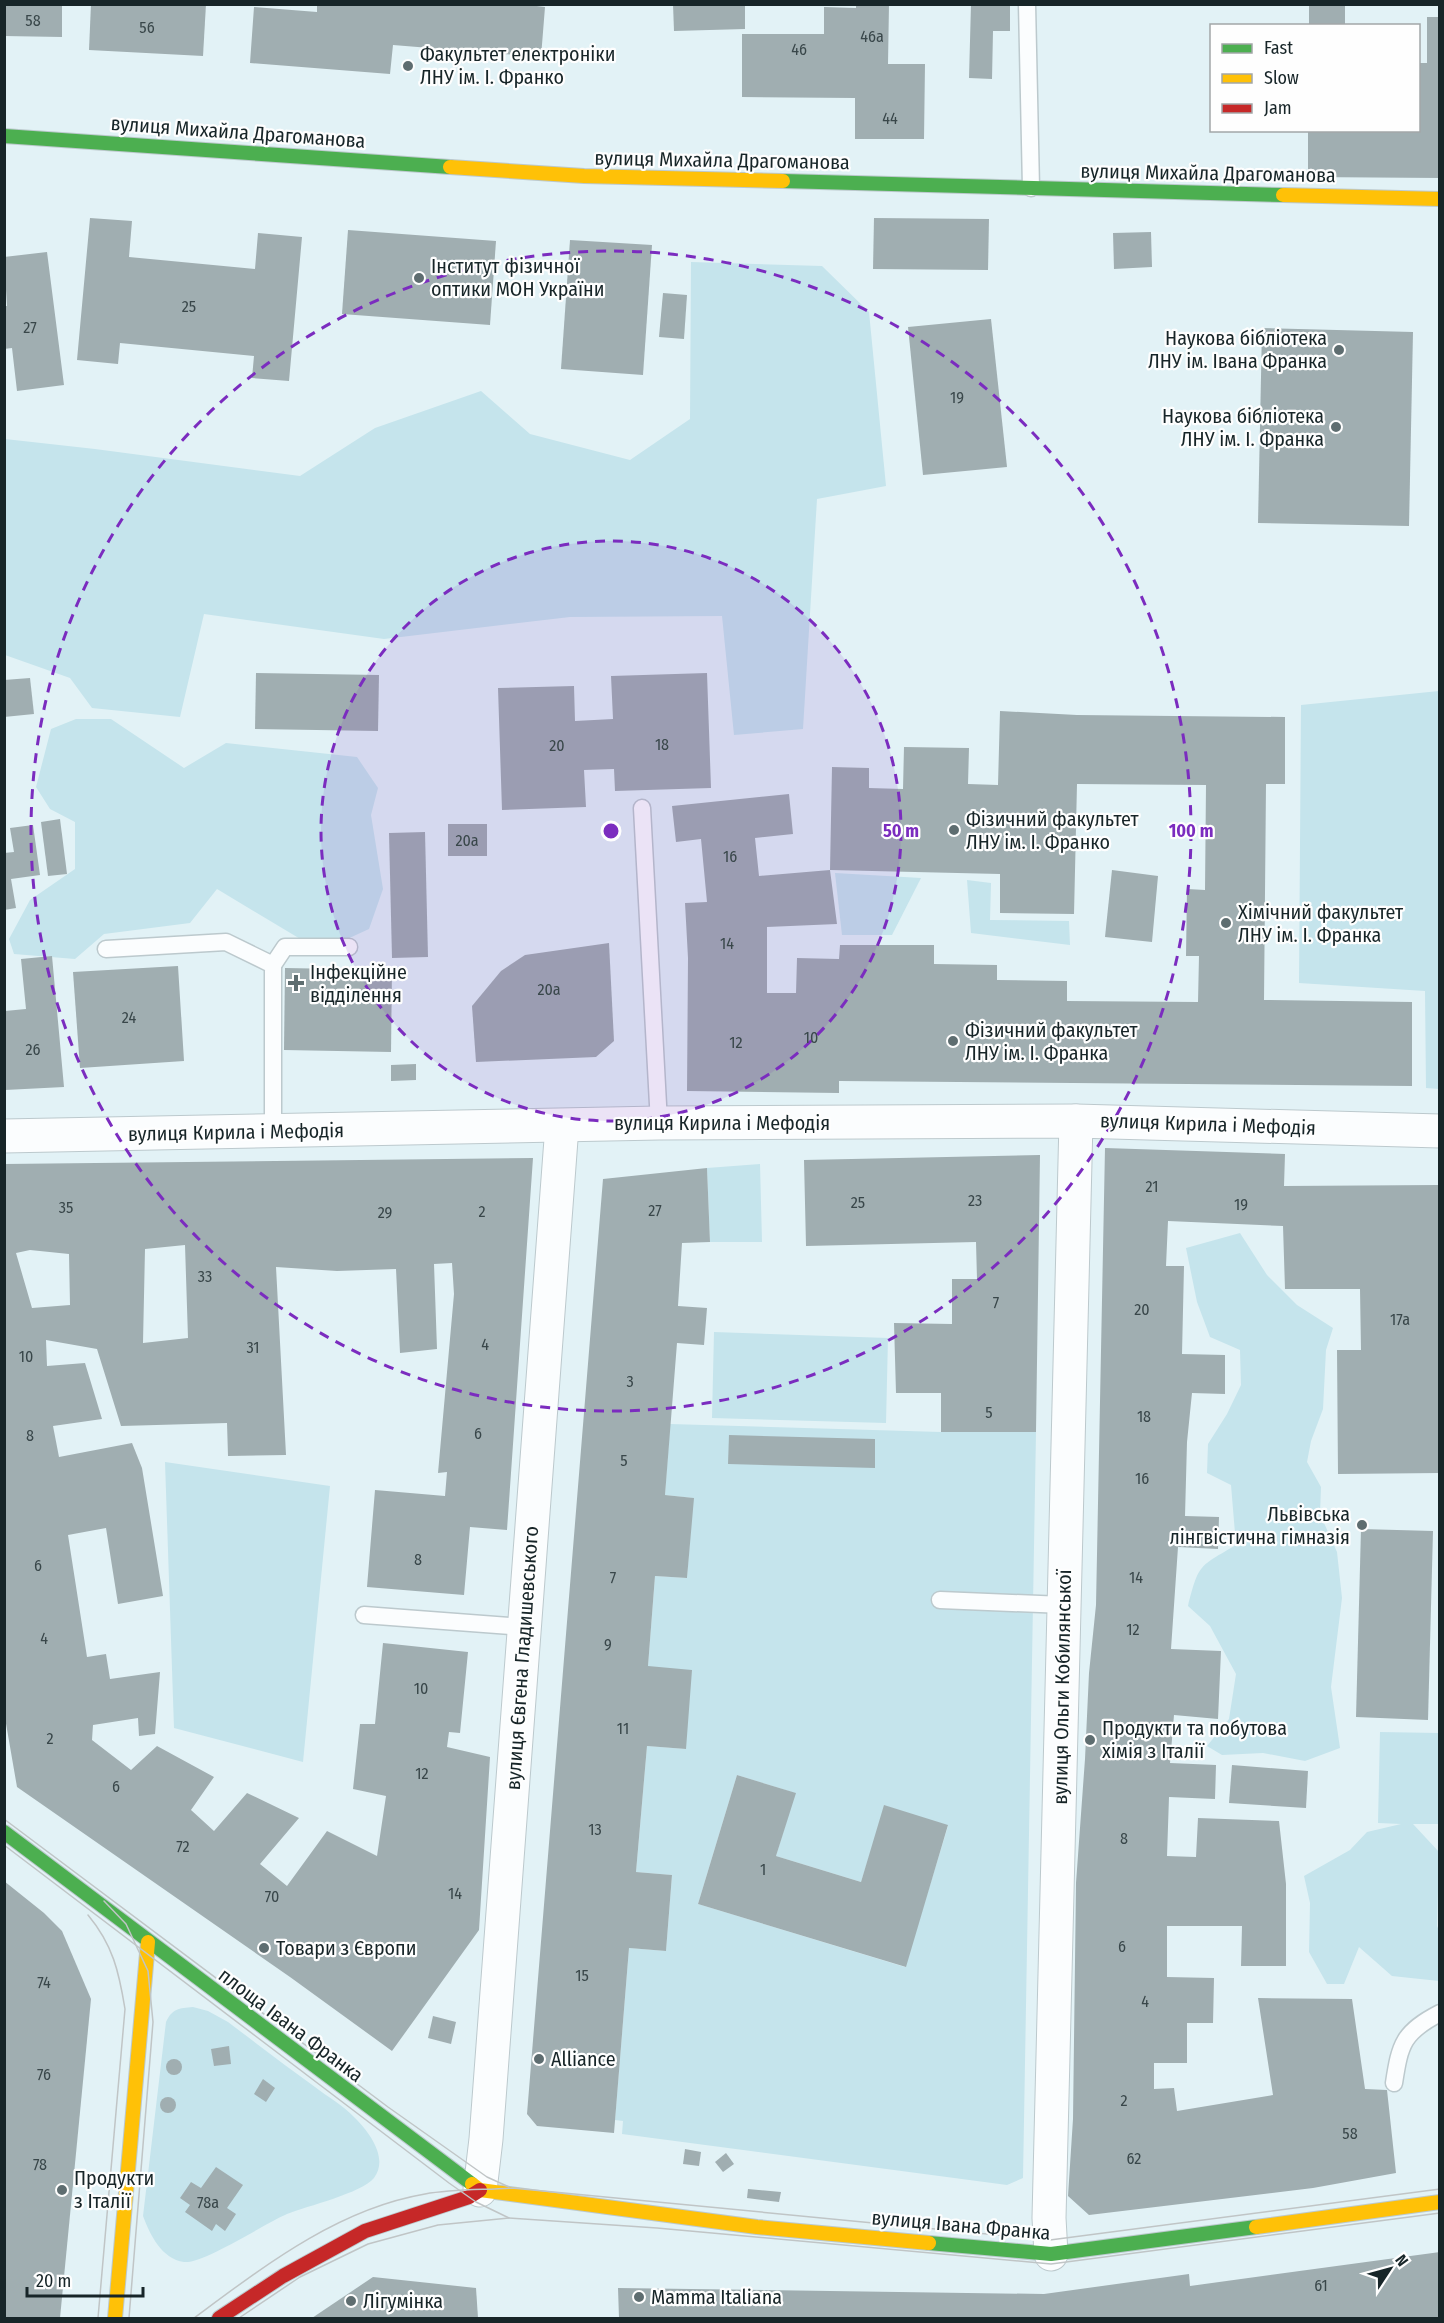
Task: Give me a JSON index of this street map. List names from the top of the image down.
{
  "streets": {
    "main road": ["вулиця Михайла Драгоманова", "площа Івана Франка", "вулиця Івана Франка"],
    "street": ["вулиця Кирила і Мефодія", "вулиця Євгена Гладишевського", "вулиця Ольги Кобилянської"]
  },
  "crossings": [
    ["вулиця Кирила і Мефодія", "вулиця Євгена Гладишевського"],
    ["вулиця Кирила і Мефодія", "вулиця Ольги Кобилянської"],
    ["вулиця Євгена Гладишевського", "площа Івана Франка"],
    ["вулиця Євгена Гладишевського", "вулиця Івана Франка"],
    ["вулиця Ольги Кобилянської", "вулиця Івана Франка"],
    ["площа Івана Франка", "вулиця Івана Франка"]
  ],
  "places": {
    "other": [
      "Факультет електроніки ЛНУ ім. І. Франко",
      "Інститут фізичної оптики МОН України",
      "Наукова бібліотека ЛНУ ім. Івана Франка",
      "Наукова бібліотека ЛНУ ім. І. Франка",
      "Фізичний факультет ЛНУ ім. І. Франко",
      "Хімічний факультет ЛНУ ім. І. Франка",
      "Фізичний факультет ЛНУ ім. І. Франка",
      "Львівська лінгвістична гімназія",
      "Продукти та побутова хімія з Італії",
      "Товари з Європи",
      "Alliance",
      "Продукти з Італії",
      "Mamma Italiana",
      "Лігумінка"
    ],
    "health": ["Інфекційне відділення"]
  },
  "house_numbers": [
    "58",
    "56",
    "46а",
    "46",
    "44",
    "25",
    "27",
    "19",
    "18",
    "20",
    "20а",
    "16",
    "14",
    "20а",
    "24",
    "10",
    "12",
    "26",
    "21",
    "23",
    "25",
    "19",
    "35",
    "27",
    "2",
    "29",
    "33",
    "7",
    "20",
    "17а",
    "4",
    "31",
    "10",
    "3",
    "5",
    "18",
    "6",
    "8",
    "5",
    "16",
    "8",
    "6",
    "7",
    "14",
    "12",
    "4",
    "9",
    "10",
    "11",
    "2",
    "12",
    "6",
    "13",
    "8",
    "72",
    "1",
    "14",
    "70",
    "6",
    "15",
    "74",
    "4",
    "76",
    "2",
    "58",
    "62",
    "78",
    "78а",
    "61"
  ],
  "legend": ["Fast", "Slow", "Jam"],
  "scale_bar": "20 m",
  "north": "top right",
  "rings": ["50 m", "100 m"]
}
